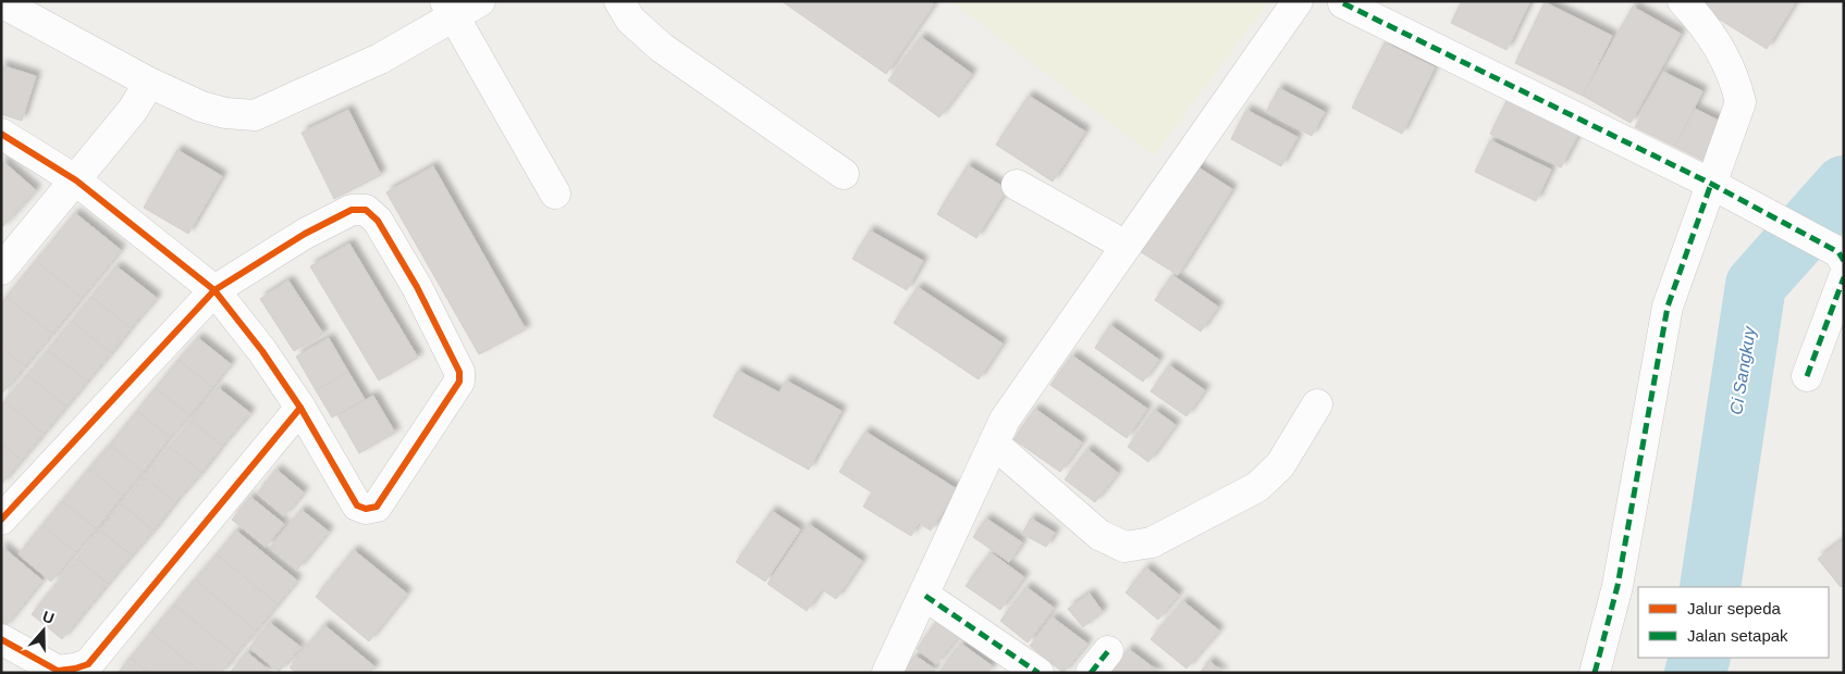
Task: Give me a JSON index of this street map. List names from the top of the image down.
{
  "water": ["Ci Sangkuy"],
  "legend": ["Jalur sepeda", "Jalan setapak"],
  "north": "top"
}
